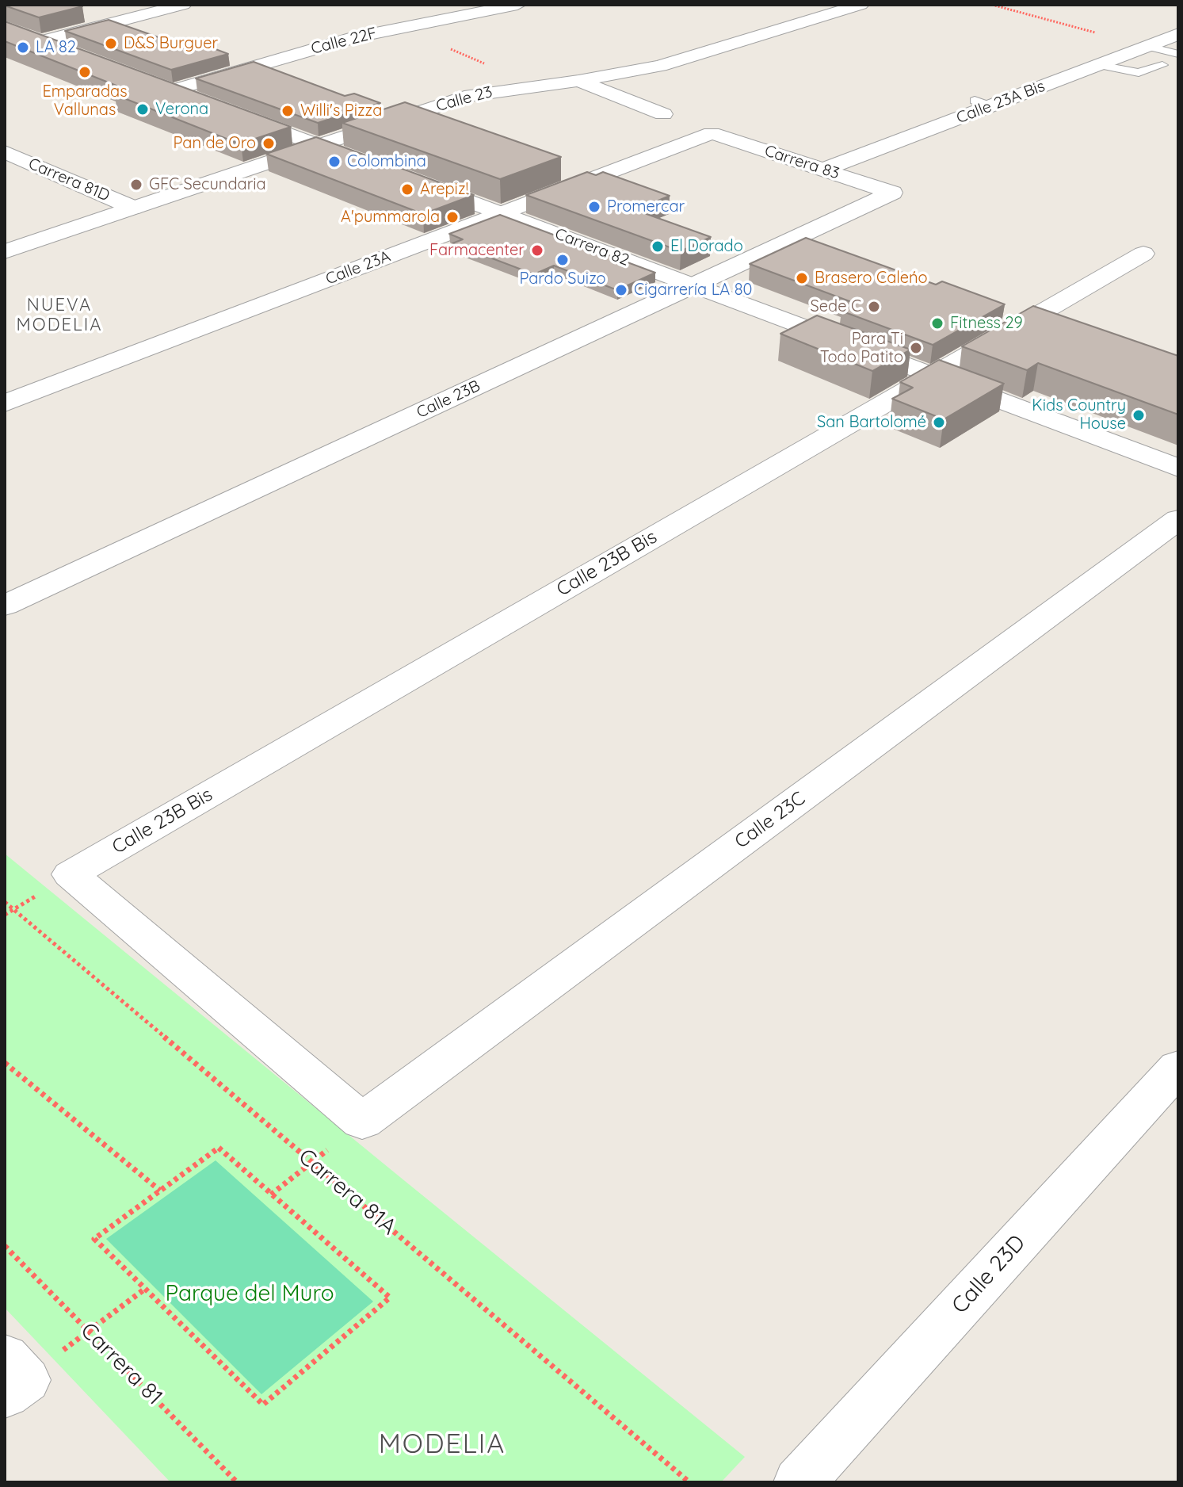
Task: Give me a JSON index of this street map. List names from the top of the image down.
{
  "streets": {
    "street": [
      "Calle 22F",
      "Calle 23",
      "Calle 23A Bis",
      "Carrera 83",
      "Carrera 81D",
      "Carrera 82",
      "Calle 23A",
      "Calle 23B",
      "Calle 23B Bis",
      "Calle 23C",
      "Calle 23D"
    ],
    "path": ["Carrera 81A", "Carrera 81"]
  },
  "crossings": [
    ["Calle 23", "Carrera 81D"],
    ["Calle 23A Bis", "Carrera 83"],
    ["Carrera 83", "Calle 23A"],
    ["Carrera 83", "Calle 23B"],
    ["Carrera 82", "Calle 23A"],
    ["Carrera 82", "Calle 23B"],
    ["Carrera 82", "Calle 23B Bis"],
    ["Calle 23B Bis", "Calle 23C"]
  ],
  "districts": ["NUEVA MODELIA", "MODELIA"],
  "parks": ["Parque del Muro"],
  "places": [
    "D&S Burguer",
    "LA 82",
    "Emparadas Vallunas",
    "Verona",
    "Willi's Pizza",
    "Pan de Oro",
    "Colombina",
    "GFC Secundaria",
    "Arepiz!",
    "Promercar",
    "A'pummarola",
    "El Dorado",
    "Farmacenter",
    "Pardo Suizo",
    "Brasero Caleńo",
    "Cigarrería LA 80",
    "Sede C",
    "Fitness 29",
    "Para Ti Todo Patito",
    "Kids Country House",
    "San Bartolomé"
  ]
}
